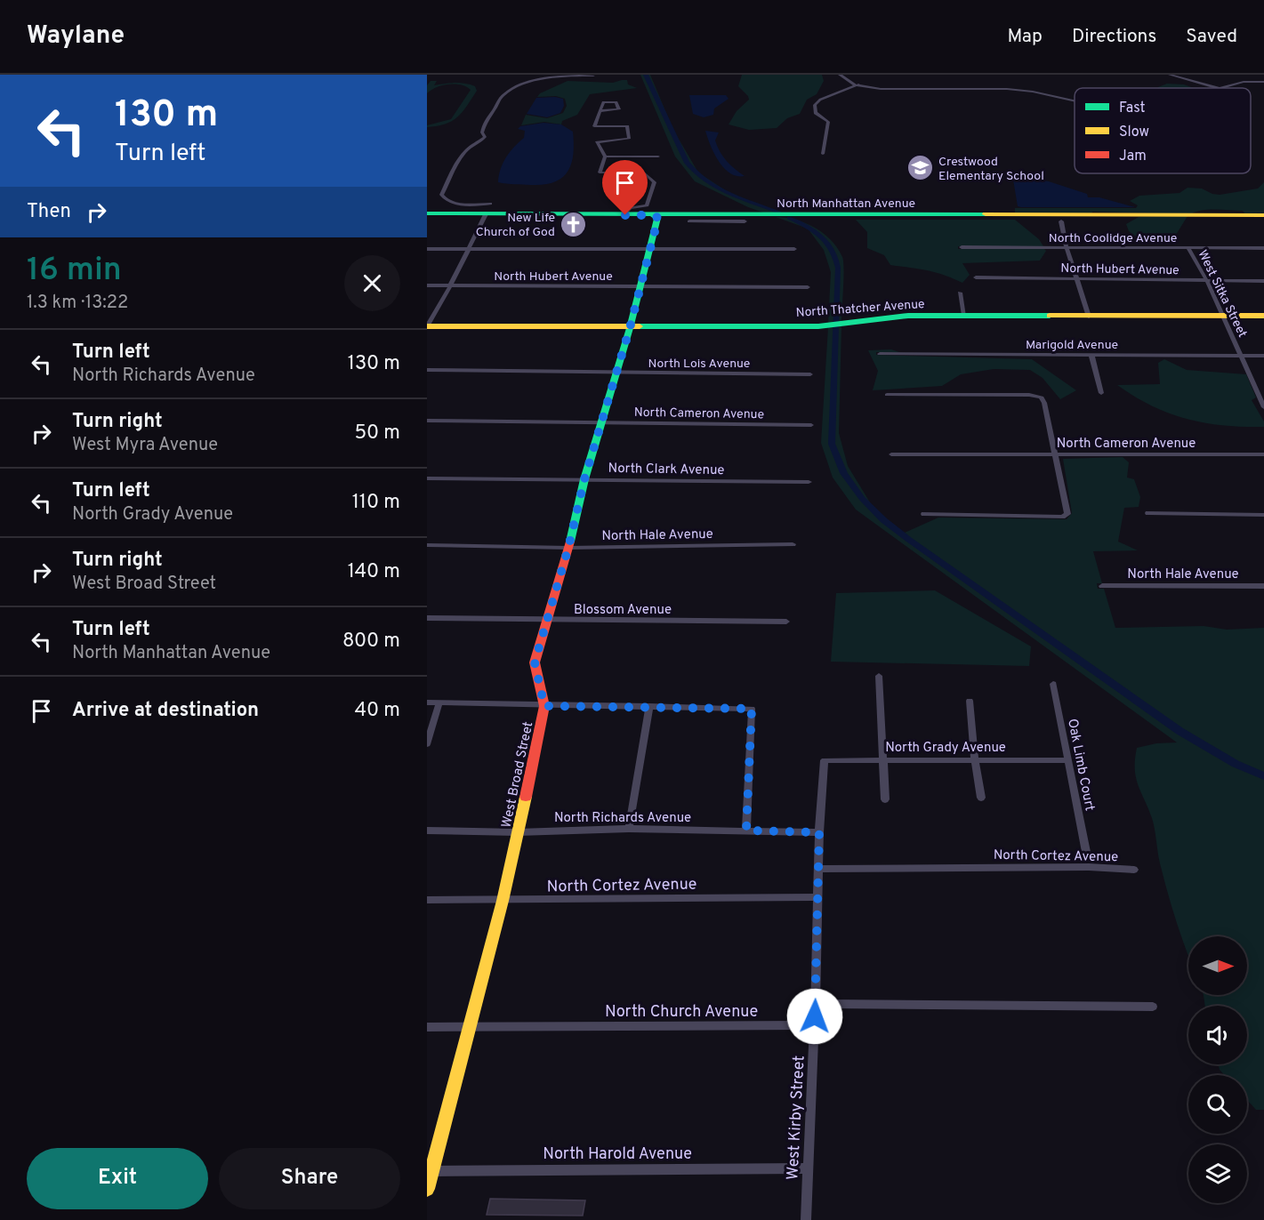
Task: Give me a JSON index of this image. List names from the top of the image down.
{
  "streets": {
    "street": [
      "North Manhattan Avenue",
      "North Coolidge Avenue",
      "North Hubert Avenue",
      "West Sitka Street",
      "North Thatcher Avenue",
      "Marigold Avenue",
      "North Lois Avenue",
      "North Cameron Avenue",
      "North Clark Avenue",
      "North Hale Avenue",
      "Blossom Avenue",
      "North Grady Avenue",
      "Oak Limb Court",
      "West Broad Street",
      "North Richards Avenue",
      "North Cortez Avenue",
      "North Church Avenue",
      "West Kirby Street",
      "North Harold Avenue"
    ]
  },
  "crossings": [
    ["North Manhattan Avenue", "West Broad Street"],
    ["North Coolidge Avenue", "West Sitka Street"],
    ["North Hubert Avenue", "West Sitka Street"],
    ["North Hubert Avenue", "West Broad Street"],
    ["West Sitka Street", "North Thatcher Avenue"],
    ["West Sitka Street", "Marigold Avenue"],
    ["North Thatcher Avenue", "West Broad Street"],
    ["North Lois Avenue", "West Broad Street"],
    ["North Cameron Avenue", "West Broad Street"],
    ["North Clark Avenue", "West Broad Street"],
    ["North Hale Avenue", "West Broad Street"],
    ["Blossom Avenue", "West Broad Street"],
    ["North Grady Avenue", "Oak Limb Court"],
    ["North Grady Avenue", "West Kirby Street"],
    ["West Broad Street", "North Richards Avenue"],
    ["West Broad Street", "North Cortez Avenue"],
    ["West Broad Street", "North Church Avenue"],
    ["West Broad Street", "North Harold Avenue"],
    ["North Richards Avenue", "West Kirby Street"],
    ["North Cortez Avenue", "West Kirby Street"],
    ["North Church Avenue", "West Kirby Street"],
    ["West Kirby Street", "North Harold Avenue"]
  ],
  "places": {
    "school or university": ["Crestwood Elementary School"],
    "church": ["New Life Church of God"]
  },
  "legend": ["Fast", "Slow", "Jam"],
  "north": "right",
  "page": {
    "header": "Waylane",
    "nav": ["Map", "Directions", "Saved"],
    "turn": ["130 m", "Turn left"],
    "then": "Then",
    "heading": ["16 min", "1.3 km · 13:22"],
    "list": [
      {
        "name": "Turn left",
        "note": "North Richards Avenue",
        "value": "130 m"
      },
      {
        "name": "Turn right",
        "note": "West Myra Avenue",
        "value": "50 m"
      },
      {
        "name": "Turn left",
        "note": "North Grady Avenue",
        "value": "110 m"
      },
      {
        "name": "Turn right",
        "note": "West Broad Street",
        "value": "140 m"
      },
      {
        "name": "Turn left",
        "note": "North Manhattan Avenue",
        "value": "800 m"
      },
      {
        "name": "Arrive at destination",
        "value": "40 m"
      }
    ],
    "buttons": ["Exit", "Share"]
  }
}
